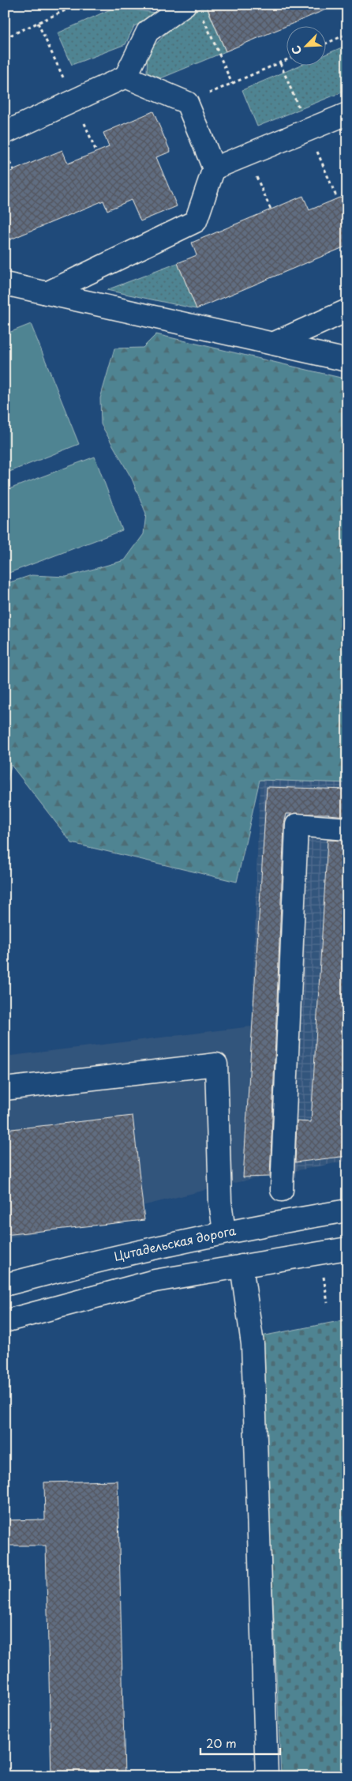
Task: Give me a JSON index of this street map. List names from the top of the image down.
{
  "streets": {
    "street": ["Цитадельская дорога"]
  },
  "scale_bar": "20 m",
  "north": "bottom left"
}
